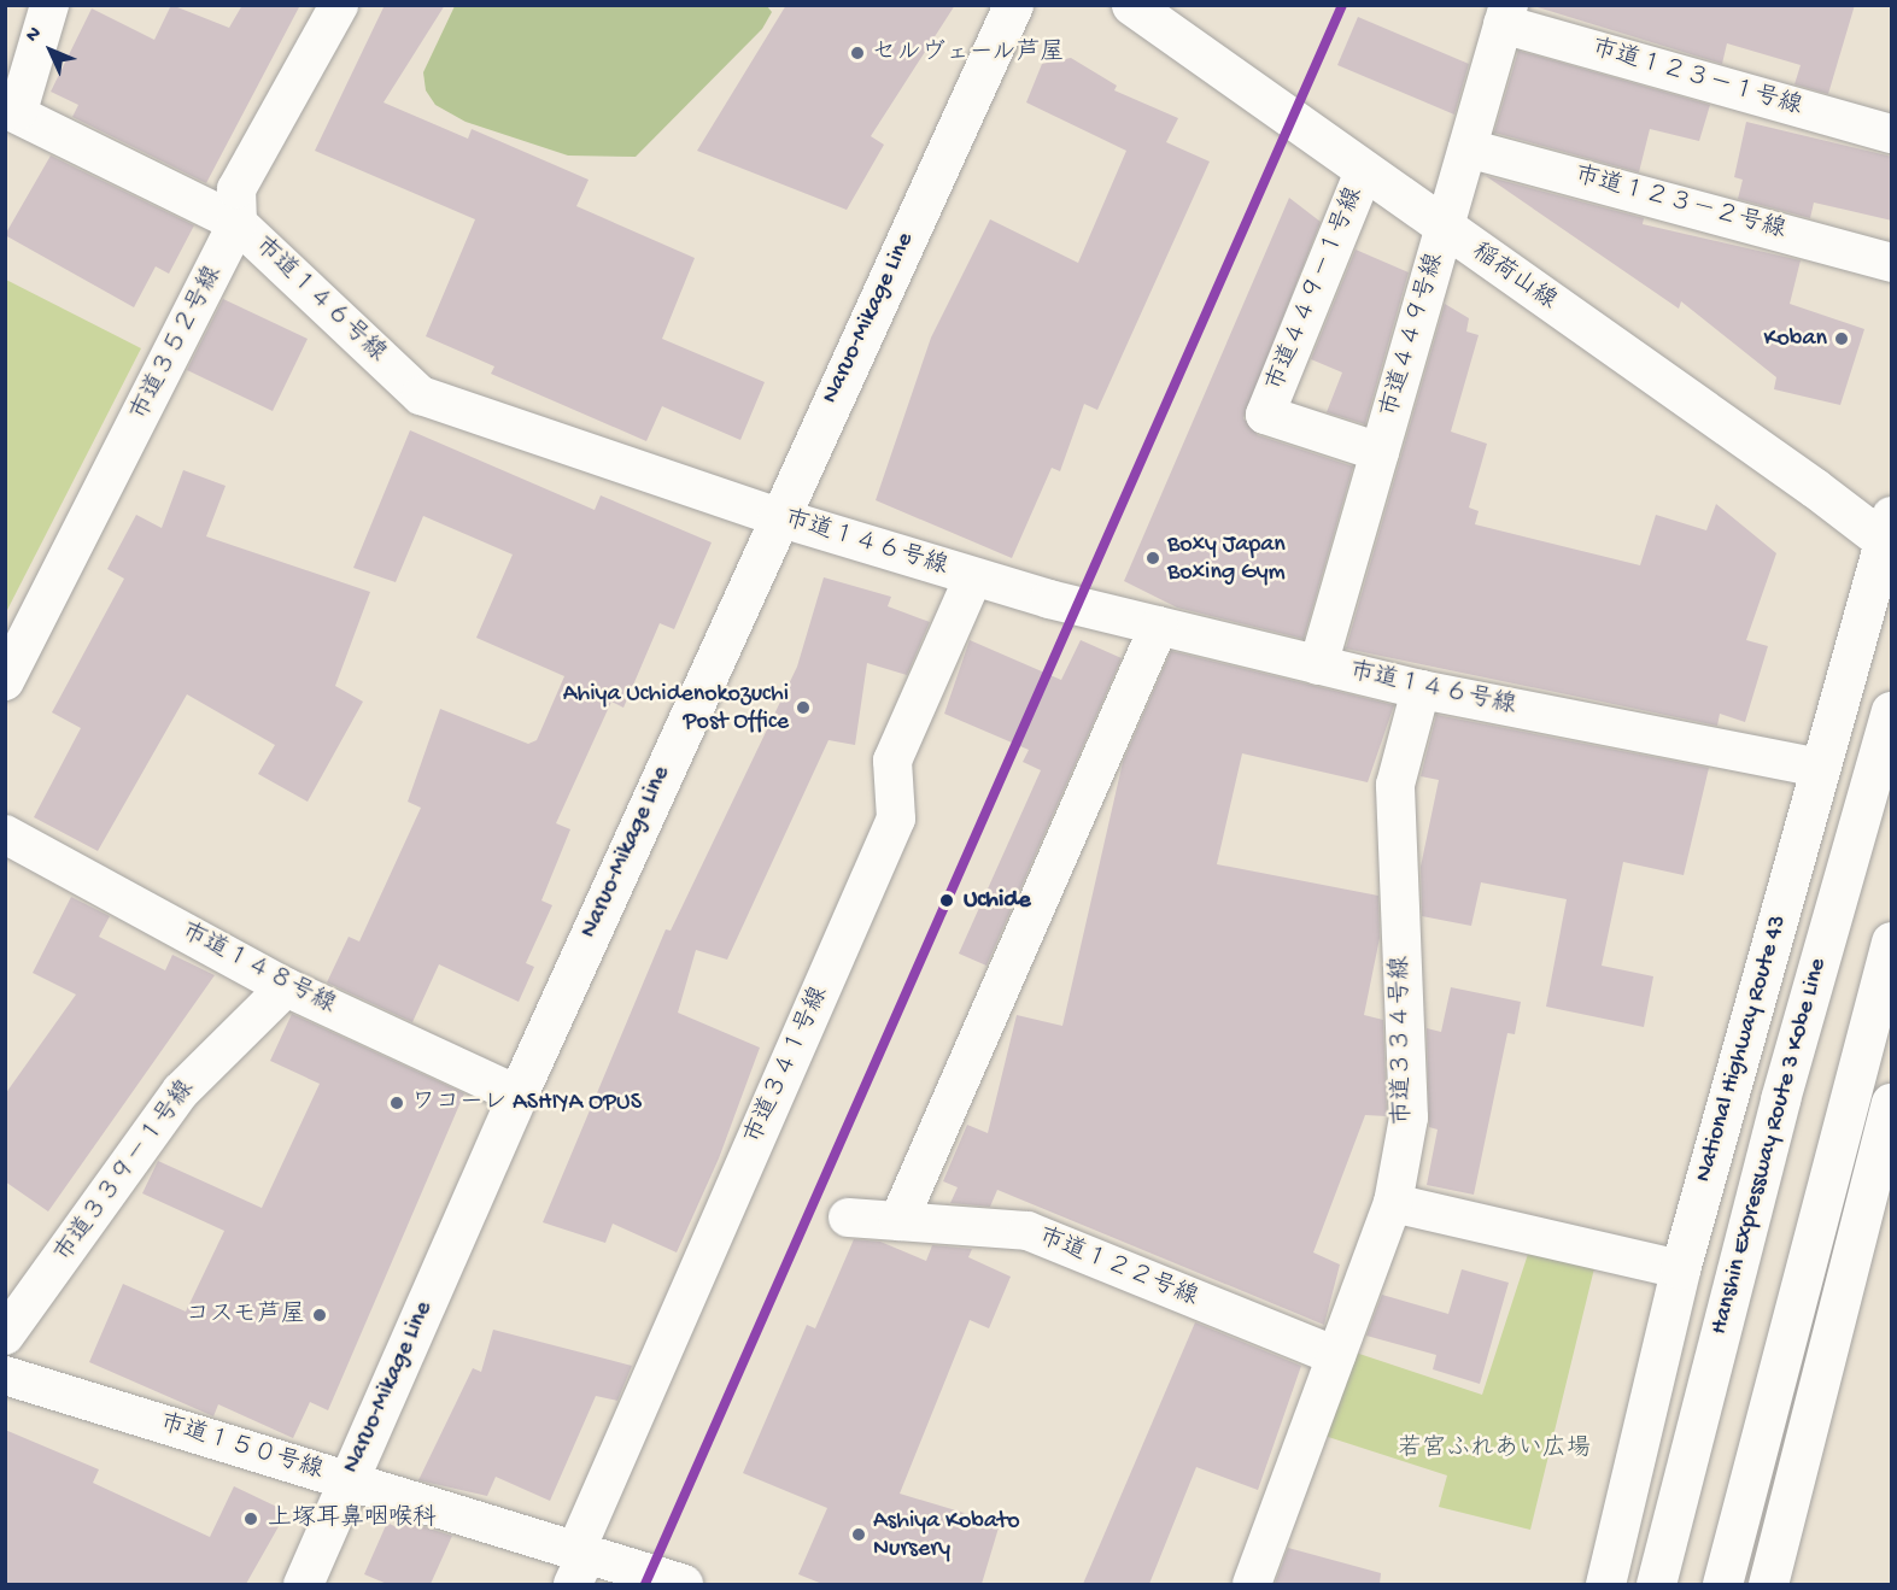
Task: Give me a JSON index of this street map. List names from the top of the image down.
{
  "streets": {
    "main road": [
      "稲荷山線",
      "Naruo-Mikage Line",
      "National Highway Route 43",
      "Hanshin Expressway Route 3 Kobe Line"
    ],
    "street": [
      "市道１２３－１号線",
      "市道１２３－２号線",
      "市道４４９－１号線",
      "市道１４６号線",
      "市道４４９号線",
      "市道３５２号線",
      "市道１４８号線",
      "市道３３４号線",
      "市道３４１号線",
      "市道３３９－１号線",
      "市道１２２号線",
      "市道１５０号線"
    ]
  },
  "crossings": [
    ["市道１２３－１号線", "市道４４９号線"],
    ["市道１２３－２号線", "市道４４９号線"],
    ["稲荷山線", "市道４４９－１号線"],
    ["稲荷山線", "市道４４９号線"],
    ["稲荷山線", "National Highway Route 43"],
    ["市道４４９－１号線", "市道４４９号線"],
    ["市道１４６号線", "Naruo-Mikage Line"],
    ["市道１４６号線", "市道４４９号線"],
    ["市道１４６号線", "市道３５２号線"],
    ["市道１４６号線", "市道３３４号線"],
    ["市道１４６号線", "National Highway Route 43"],
    ["市道１４６号線", "市道３４１号線"],
    ["Naruo-Mikage Line", "市道１４８号線"],
    ["Naruo-Mikage Line", "市道１５０号線"],
    ["市道１４８号線", "市道３３９－１号線"],
    ["市道３３４号線", "市道１２２号線"],
    ["市道３４１号線", "市道１５０号線"]
  ],
  "parks": ["若宮ふれあい広場"],
  "places": [
    "セルヴェール芦屋",
    "Koban",
    "Boxy Japan Boxing Gym",
    "Ahiya Uchidenokozuchi Post Office",
    "Uchide",
    "ワコーレ ASHIYA OPUS",
    "コスモ芦屋",
    "上塚耳鼻咽喉科",
    "Ashiya Kobato Nursery"
  ],
  "north": "top left"
}
